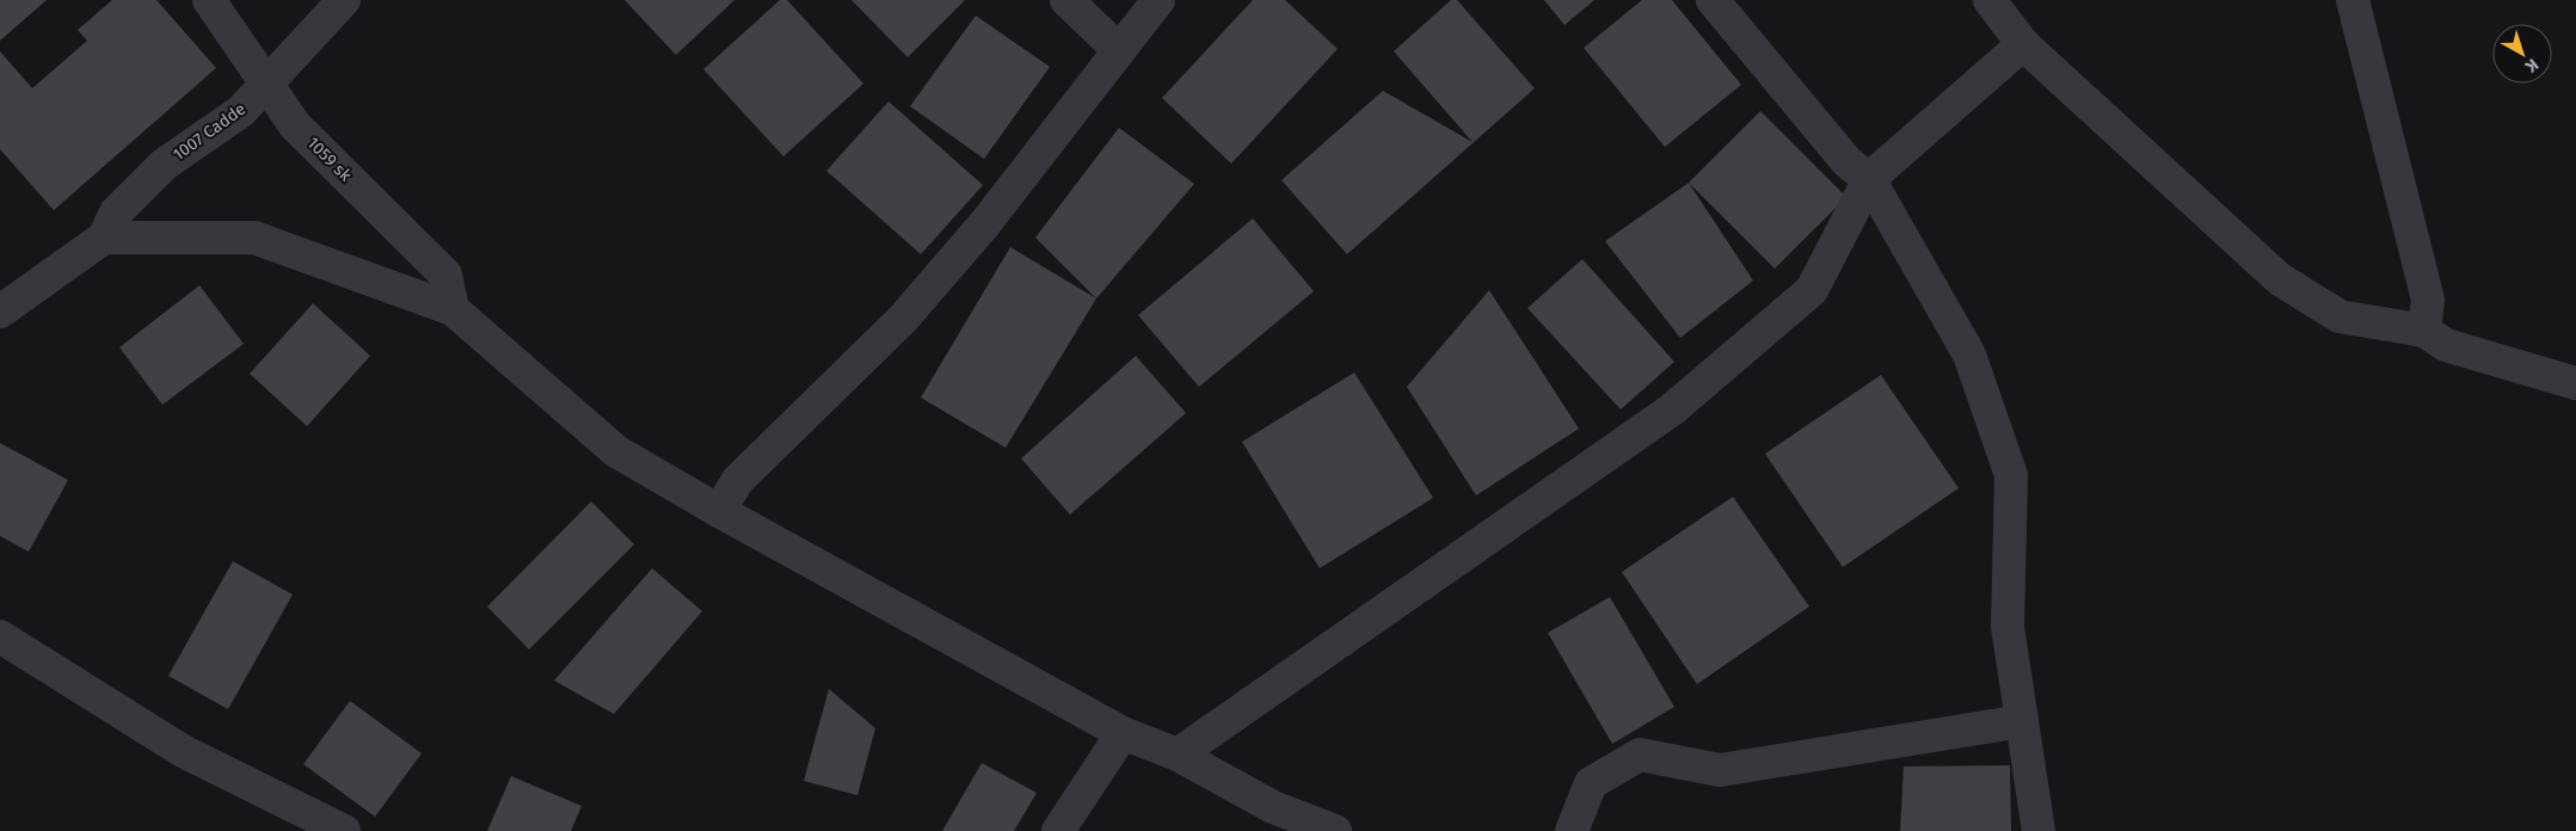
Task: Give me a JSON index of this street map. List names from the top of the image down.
{
  "streets": {
    "street": ["1007 Cadde", "1059 sk"]
  },
  "crossings": [
    ["1007 Cadde", "1059 sk"]
  ],
  "north": "bottom right"
}
